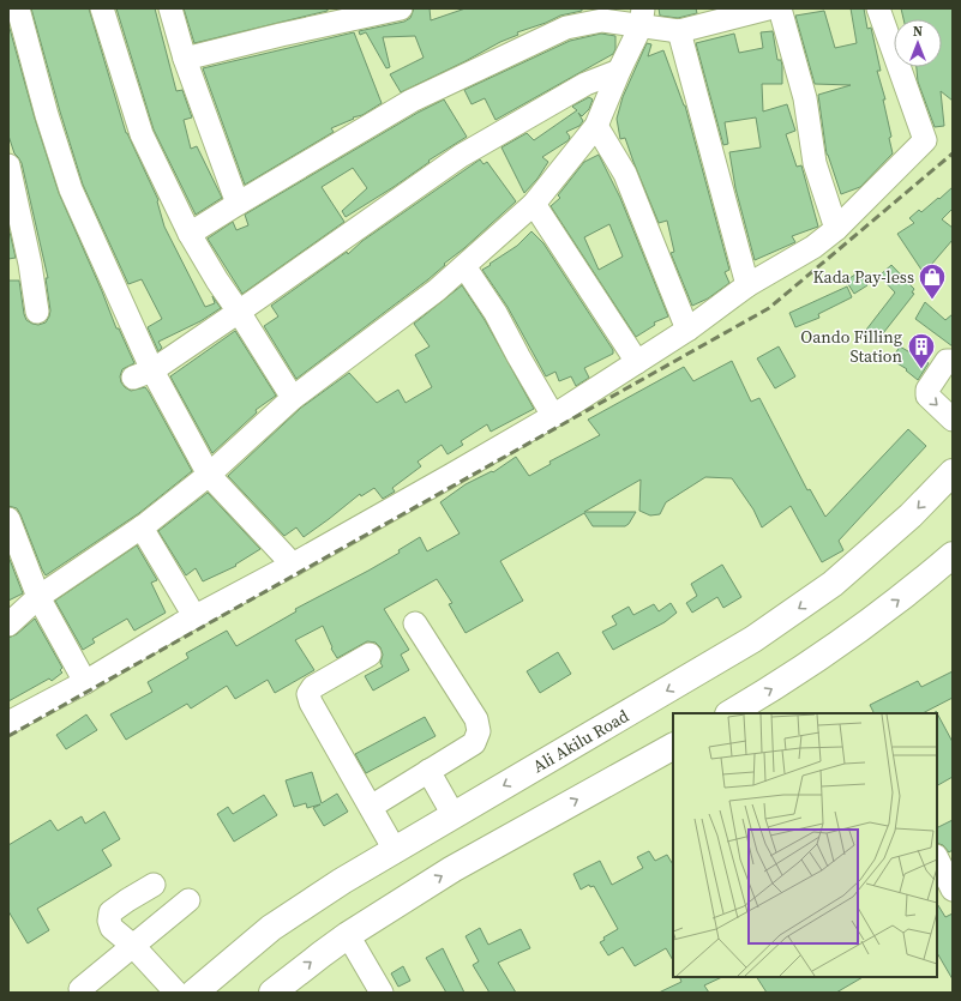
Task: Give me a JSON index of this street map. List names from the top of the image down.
{
  "streets": {
    "main road": ["Ali Akilu Road"]
  },
  "places": {
    "shop": ["Kada Pay-less"],
    "building": ["Oando Filling Station"]
  },
  "north": "top"
}
